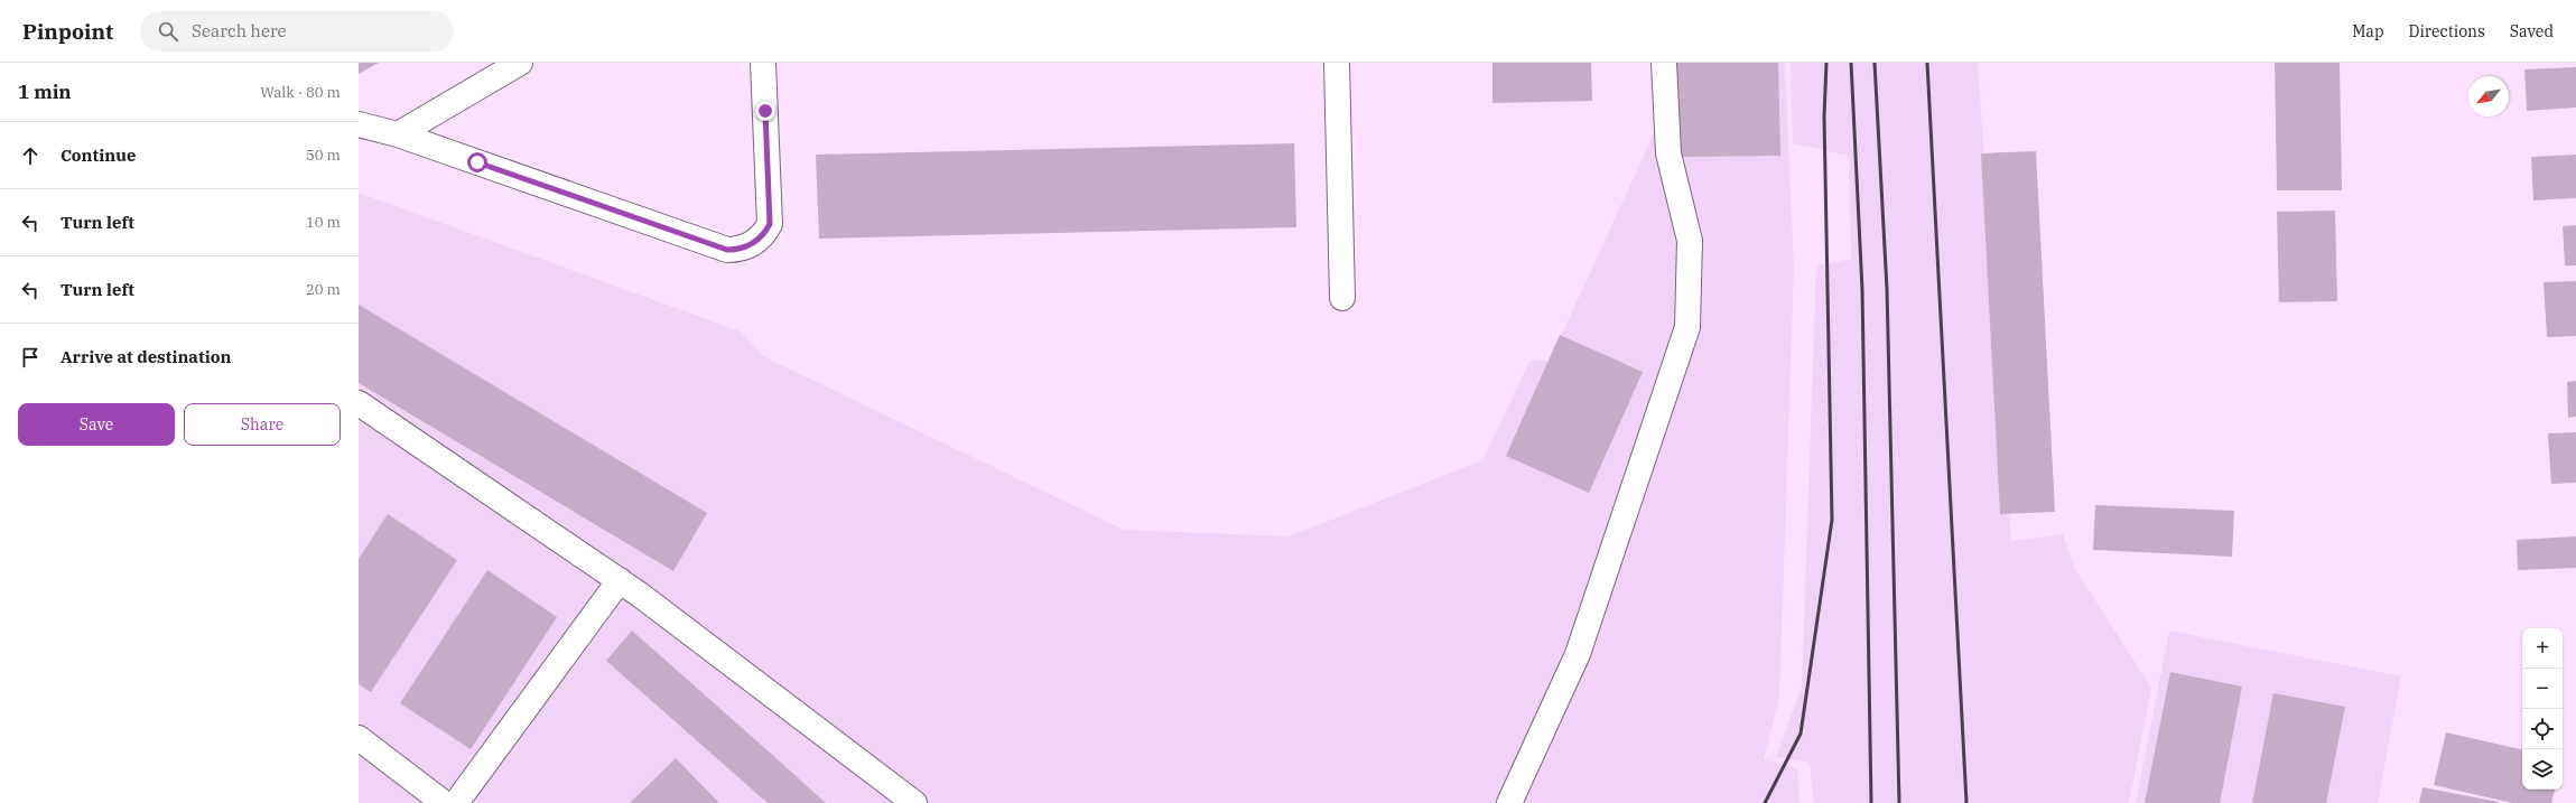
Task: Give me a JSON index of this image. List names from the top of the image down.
{
  "north": "bottom left",
  "page": {
    "header": "Pinpoint",
    "search": "Search here",
    "nav": ["Map", "Directions", "Saved"],
    "heading": ["1 min", "Walk · 80 m"],
    "list": [
      ["Continue", "50 m"],
      ["Turn left", "10 m"],
      ["Turn left", "20 m"],
      "Arrive at destination"
    ],
    "buttons": ["Save", "Share"],
    "map_buttons": ["+", "−"]
  }
}
